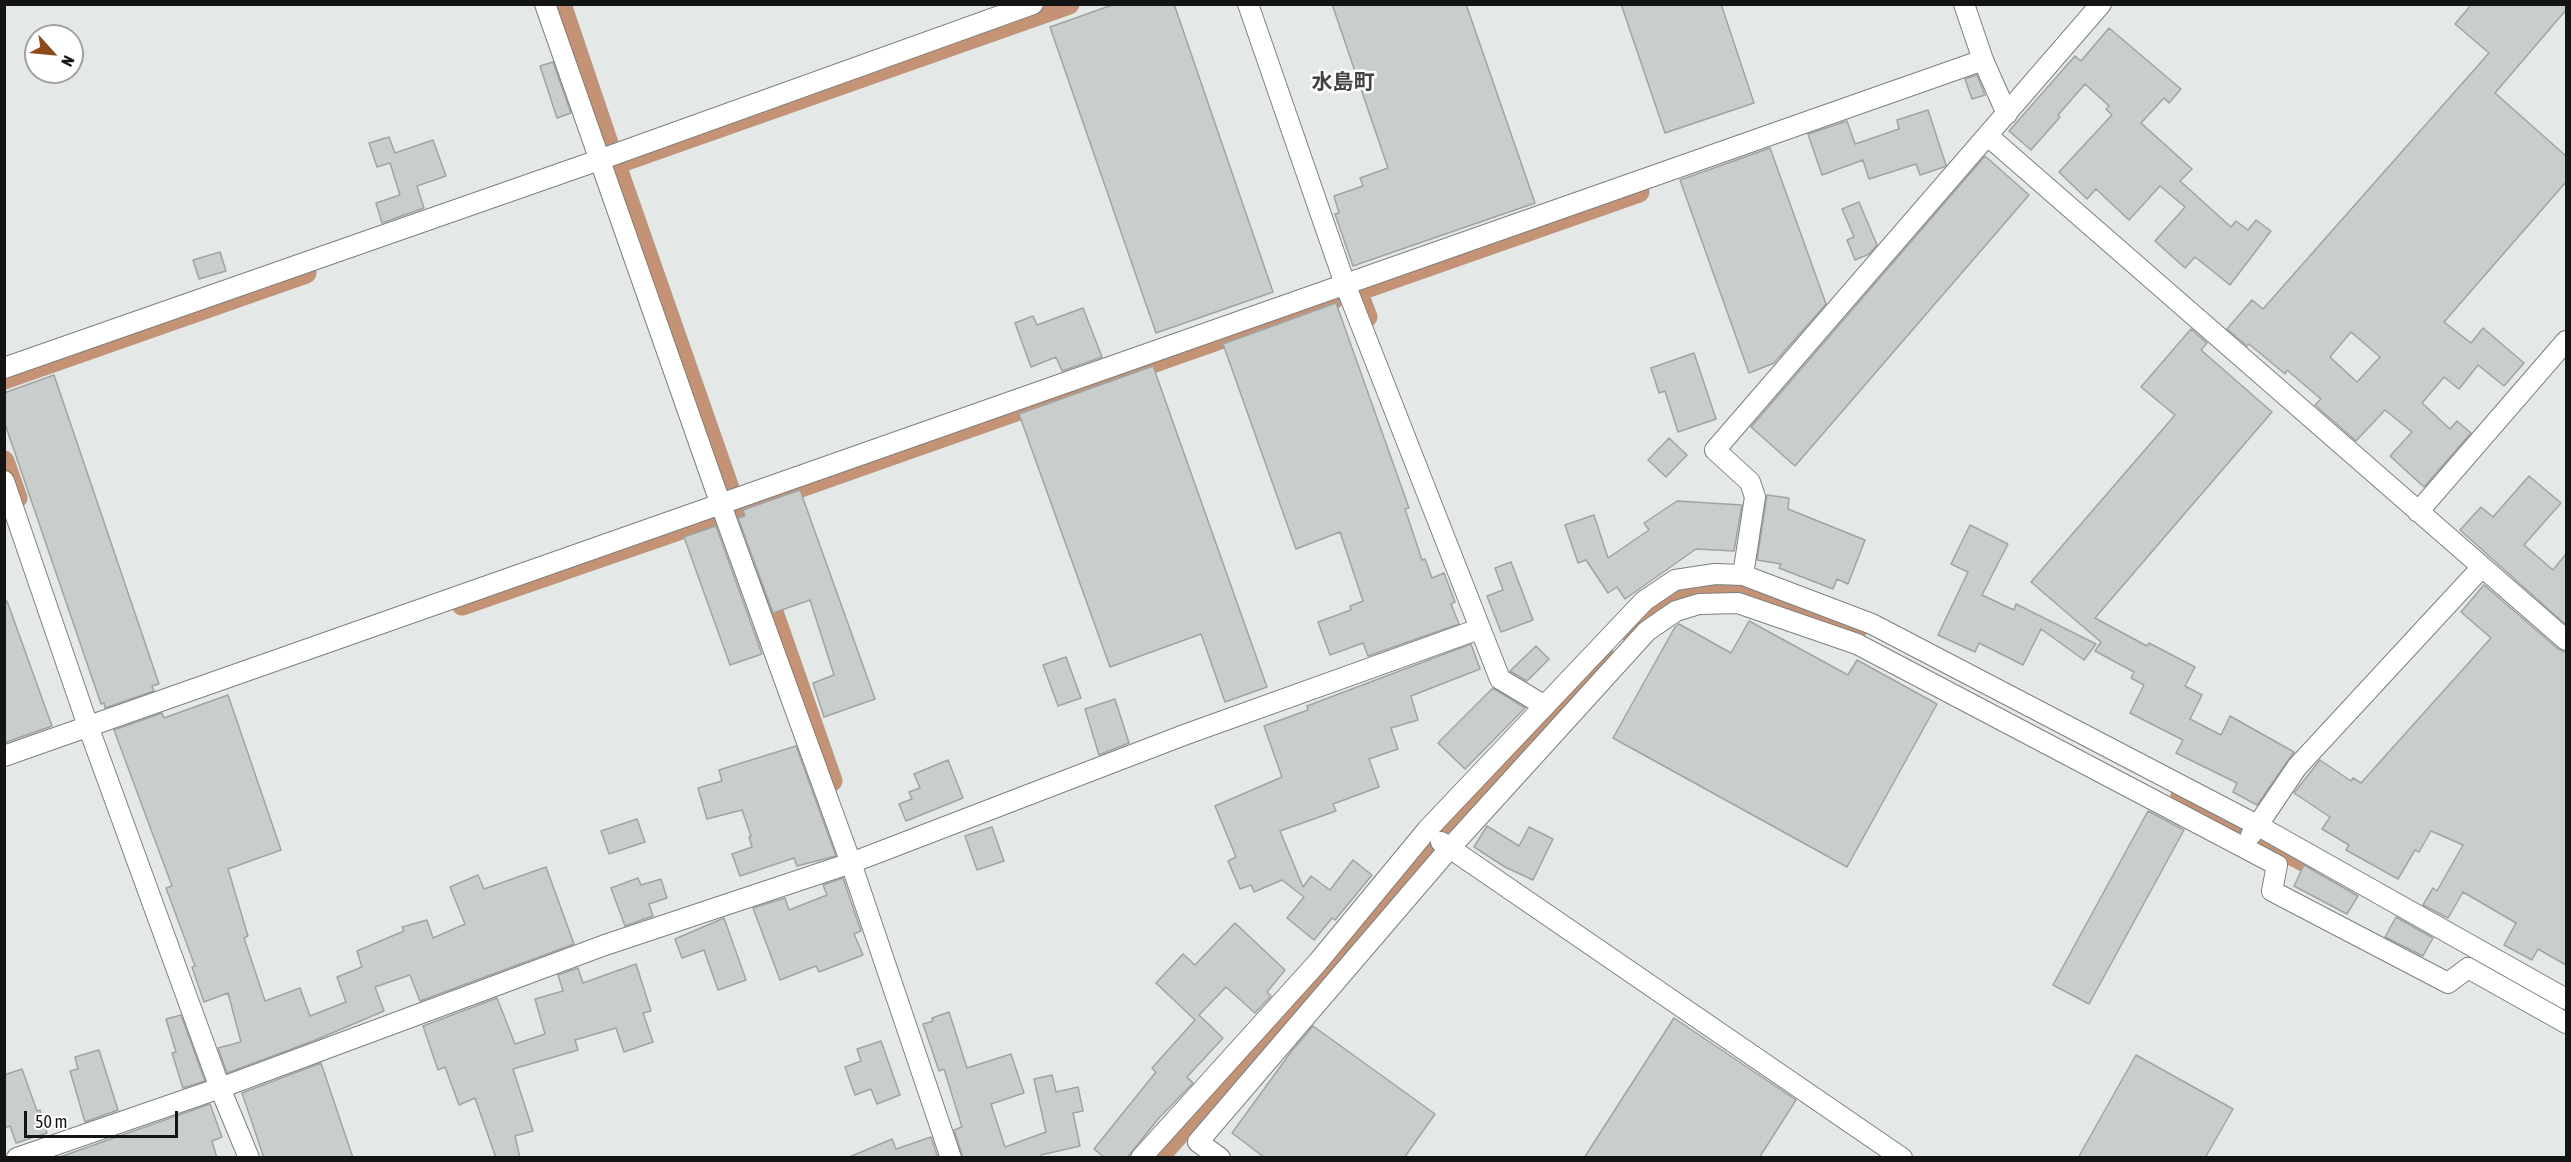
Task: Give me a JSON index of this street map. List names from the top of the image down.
{
  "districts": ["水島町"],
  "scale_bar": "50 m",
  "north": "bottom right"
}
